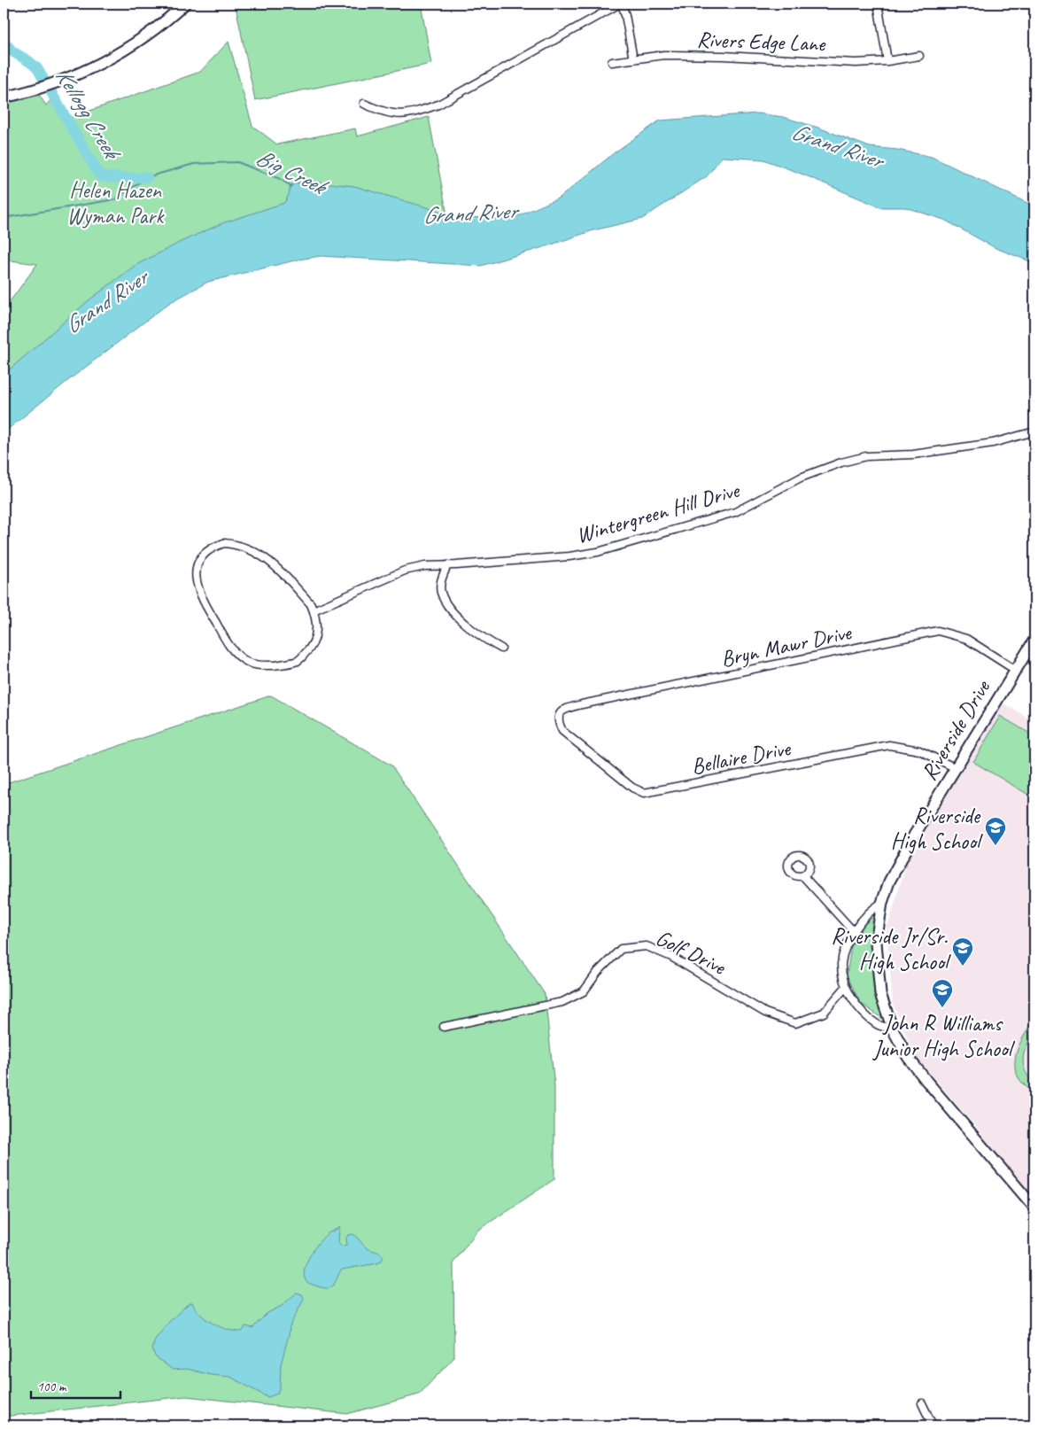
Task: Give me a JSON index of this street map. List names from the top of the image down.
{
  "streets": {
    "main road": ["Riverside Drive"],
    "street": [
      "Rivers Edge Lane",
      "Wintergreen Hill Drive",
      "Bryn Mawr Drive",
      "Bellaire Drive",
      "Golf Drive"
    ]
  },
  "crossings": [
    ["Bryn Mawr Drive", "Riverside Drive"],
    ["Bryn Mawr Drive", "Bellaire Drive"],
    ["Riverside Drive", "Bellaire Drive"]
  ],
  "water": ["Kellogg Creek", "Grand River", "Big Creek"],
  "parks": ["Helen Hazen Wyman Park"],
  "places": {
    "school or university": ["Riverside High School", "Riverside Jr/Sr. High School", "John R Williams Junior High School"]
  },
  "scale_bar": "100 m"
}
